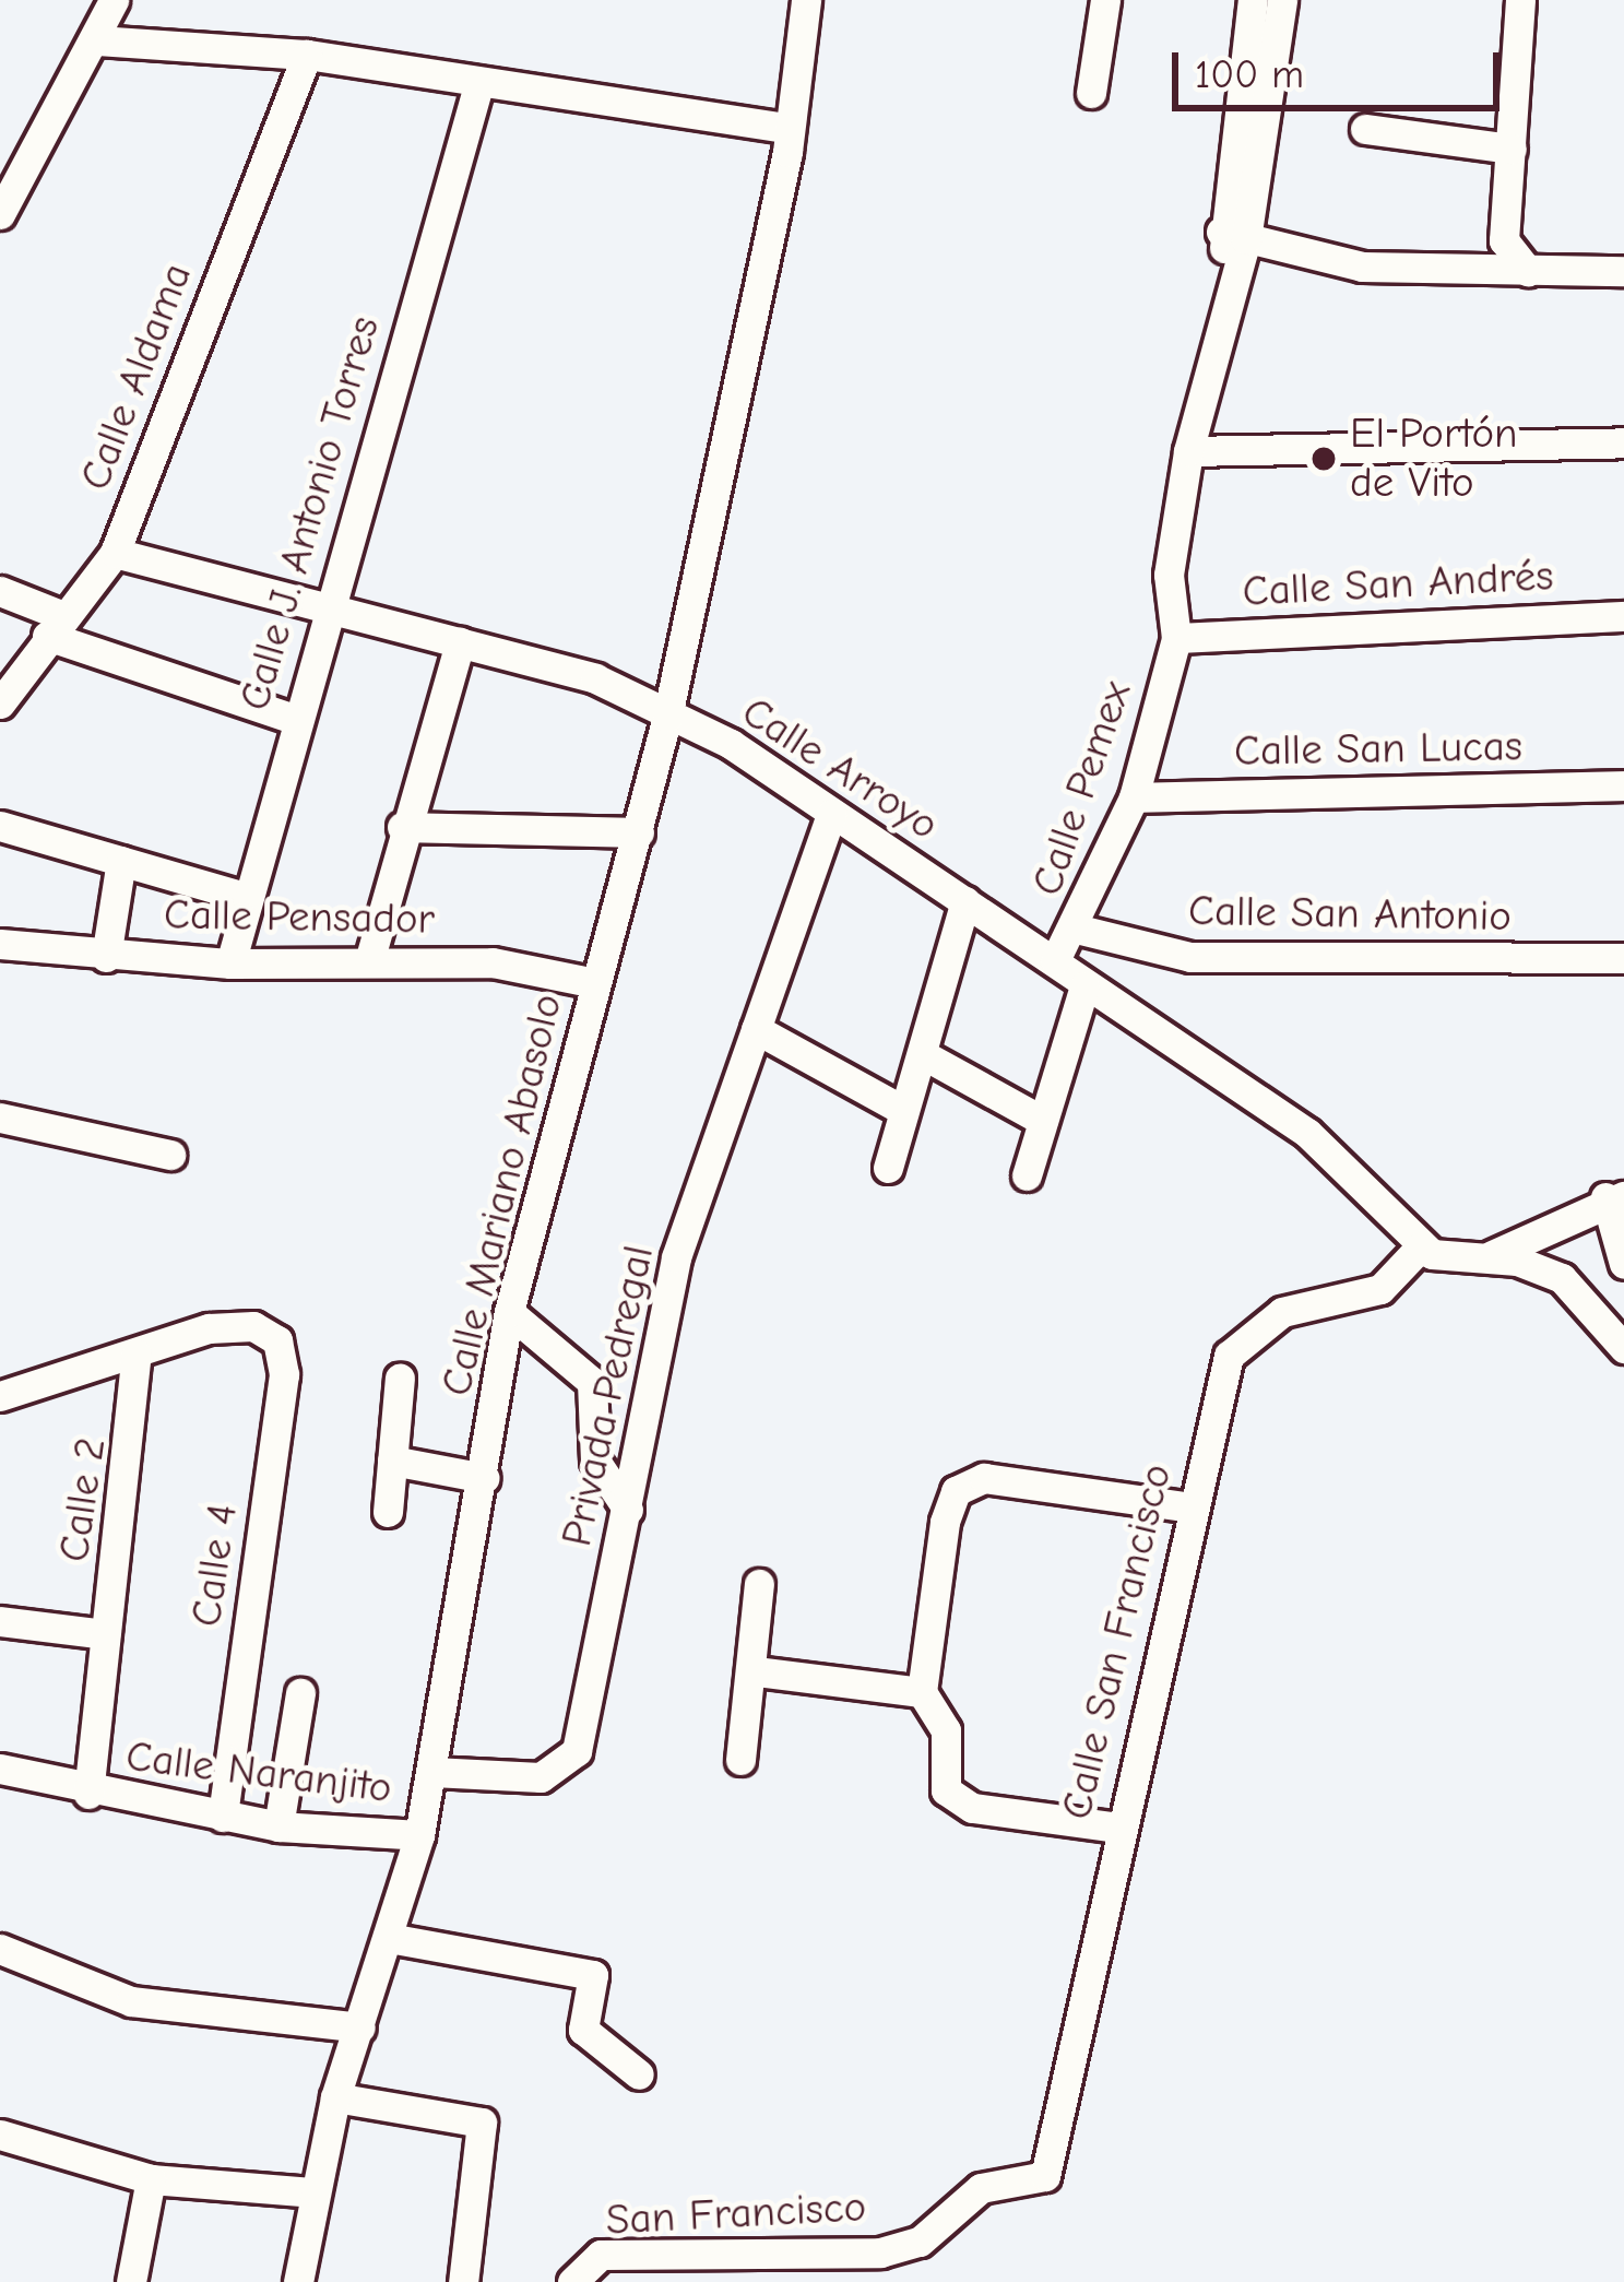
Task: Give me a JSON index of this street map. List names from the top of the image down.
{
  "streets": {
    "street": [
      "Calle Aldama",
      "Calle J. Antonio Torres",
      "Calle San Andrés",
      "Calle San Lucas",
      "Calle Arroyo",
      "Calle Pemex",
      "Calle San Antonio",
      "Calle Pensador",
      "Calle Mariano Abasolo",
      "Privada Pedregal",
      "Calle 2",
      "Calle 4",
      "Calle San Francisco",
      "Calle Naranjito",
      "San Francisco"
    ]
  },
  "crossings": [
    ["Calle Aldama", "Calle Arroyo"],
    ["Calle J. Antonio Torres", "Calle Arroyo"],
    ["Calle J. Antonio Torres", "Calle Pensador"],
    ["Calle San Andrés", "Calle Pemex"],
    ["Calle San Lucas", "Calle Pemex"],
    ["Calle Arroyo", "Calle Pemex"],
    ["Calle Arroyo", "Calle Mariano Abasolo"],
    ["Calle Arroyo", "Privada Pedregal"],
    ["Calle Arroyo", "Calle San Francisco"],
    ["Calle Pemex", "Calle San Antonio"],
    ["Calle Pensador", "Calle Mariano Abasolo"],
    ["Calle Mariano Abasolo", "Privada Pedregal"],
    ["Calle Mariano Abasolo", "Calle Naranjito"],
    ["Calle 2", "Calle 4"],
    ["Calle 2", "Calle Naranjito"],
    ["Calle 4", "Calle Naranjito"],
    ["Calle San Francisco", "San Francisco"]
  ],
  "places": ["El Portón de Vito"],
  "scale_bar": "100 m"
}
